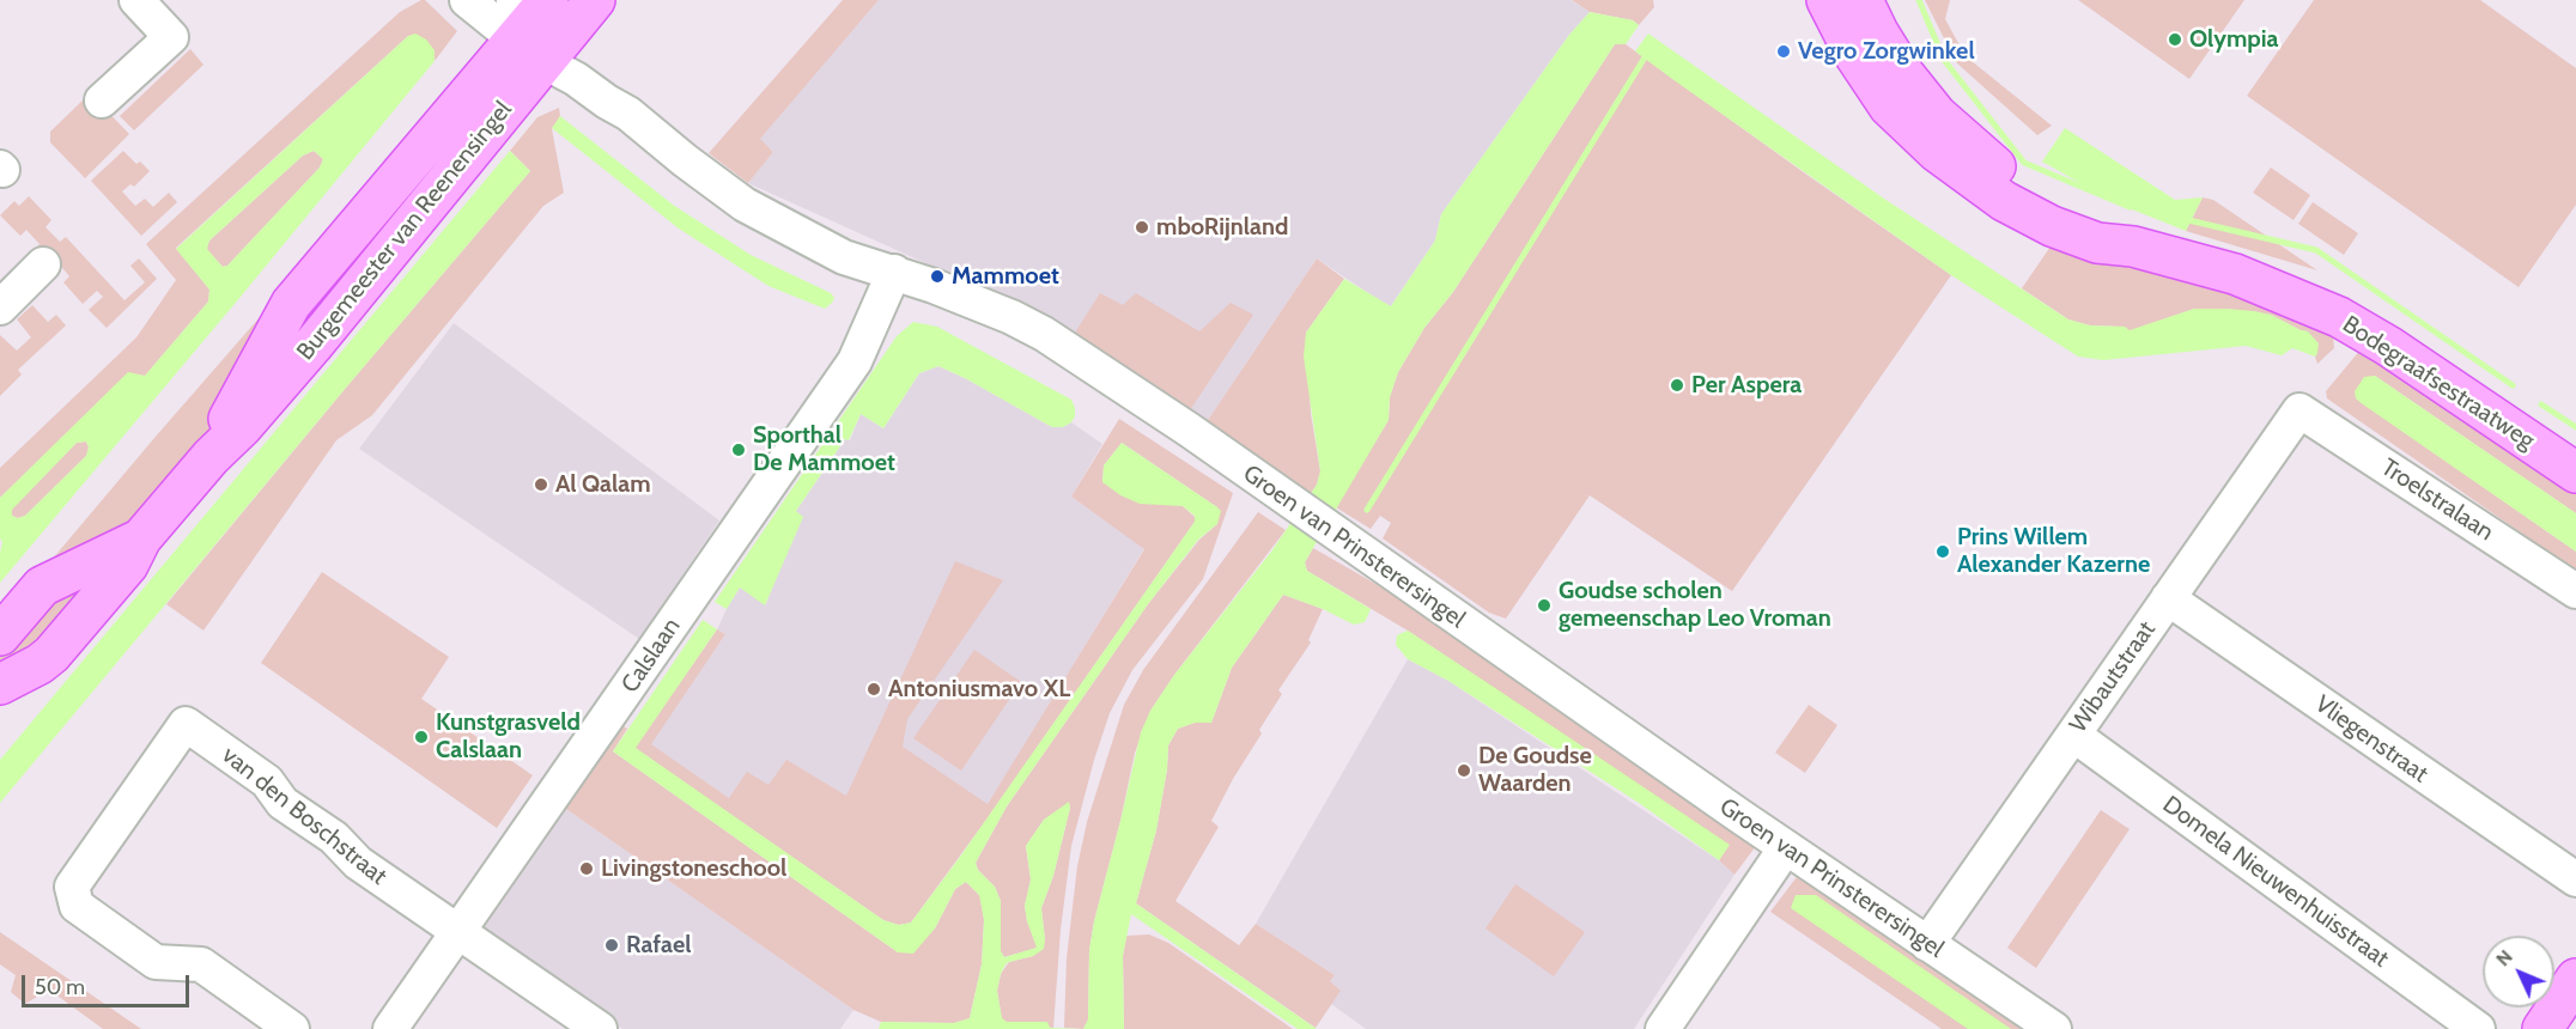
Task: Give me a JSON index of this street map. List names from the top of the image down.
{
  "streets": {
    "main road": ["Burgemeester van Reenensingel", "Bodegraafsestraatweg"],
    "street": [
      "Troelstralaan",
      "Groen van Prinsterersingel",
      "Calslaan",
      "Wibautstraat",
      "Vliegenstraat",
      "van den Boschstraat",
      "Domela Nieuwenhuisstraat"
    ]
  },
  "crossings": [
    ["Burgemeester van Reenensingel", "Groen van Prinsterersingel"],
    ["Troelstralaan", "Wibautstraat"],
    ["Groen van Prinsterersingel", "Calslaan"],
    ["Groen van Prinsterersingel", "Wibautstraat"],
    ["Calslaan", "van den Boschstraat"],
    ["Wibautstraat", "Vliegenstraat"],
    ["Wibautstraat", "Domela Nieuwenhuisstraat"]
  ],
  "places": [
    "Olympia",
    "Vegro Zorgwinkel",
    "mboRijnland",
    "Mammoet",
    "Per Aspera",
    "Sporthal De Mammoet",
    "Al Qalam",
    "Prins Willem Alexander Kazerne",
    "Goudse scholen gemeenschap Leo Vroman",
    "Antoniusmavo XL",
    "Kunstgrasveld Calslaan",
    "De Goudse Waarden",
    "Livingstoneschool",
    "Rafael"
  ],
  "scale_bar": "50 m",
  "north": "top left"
}
